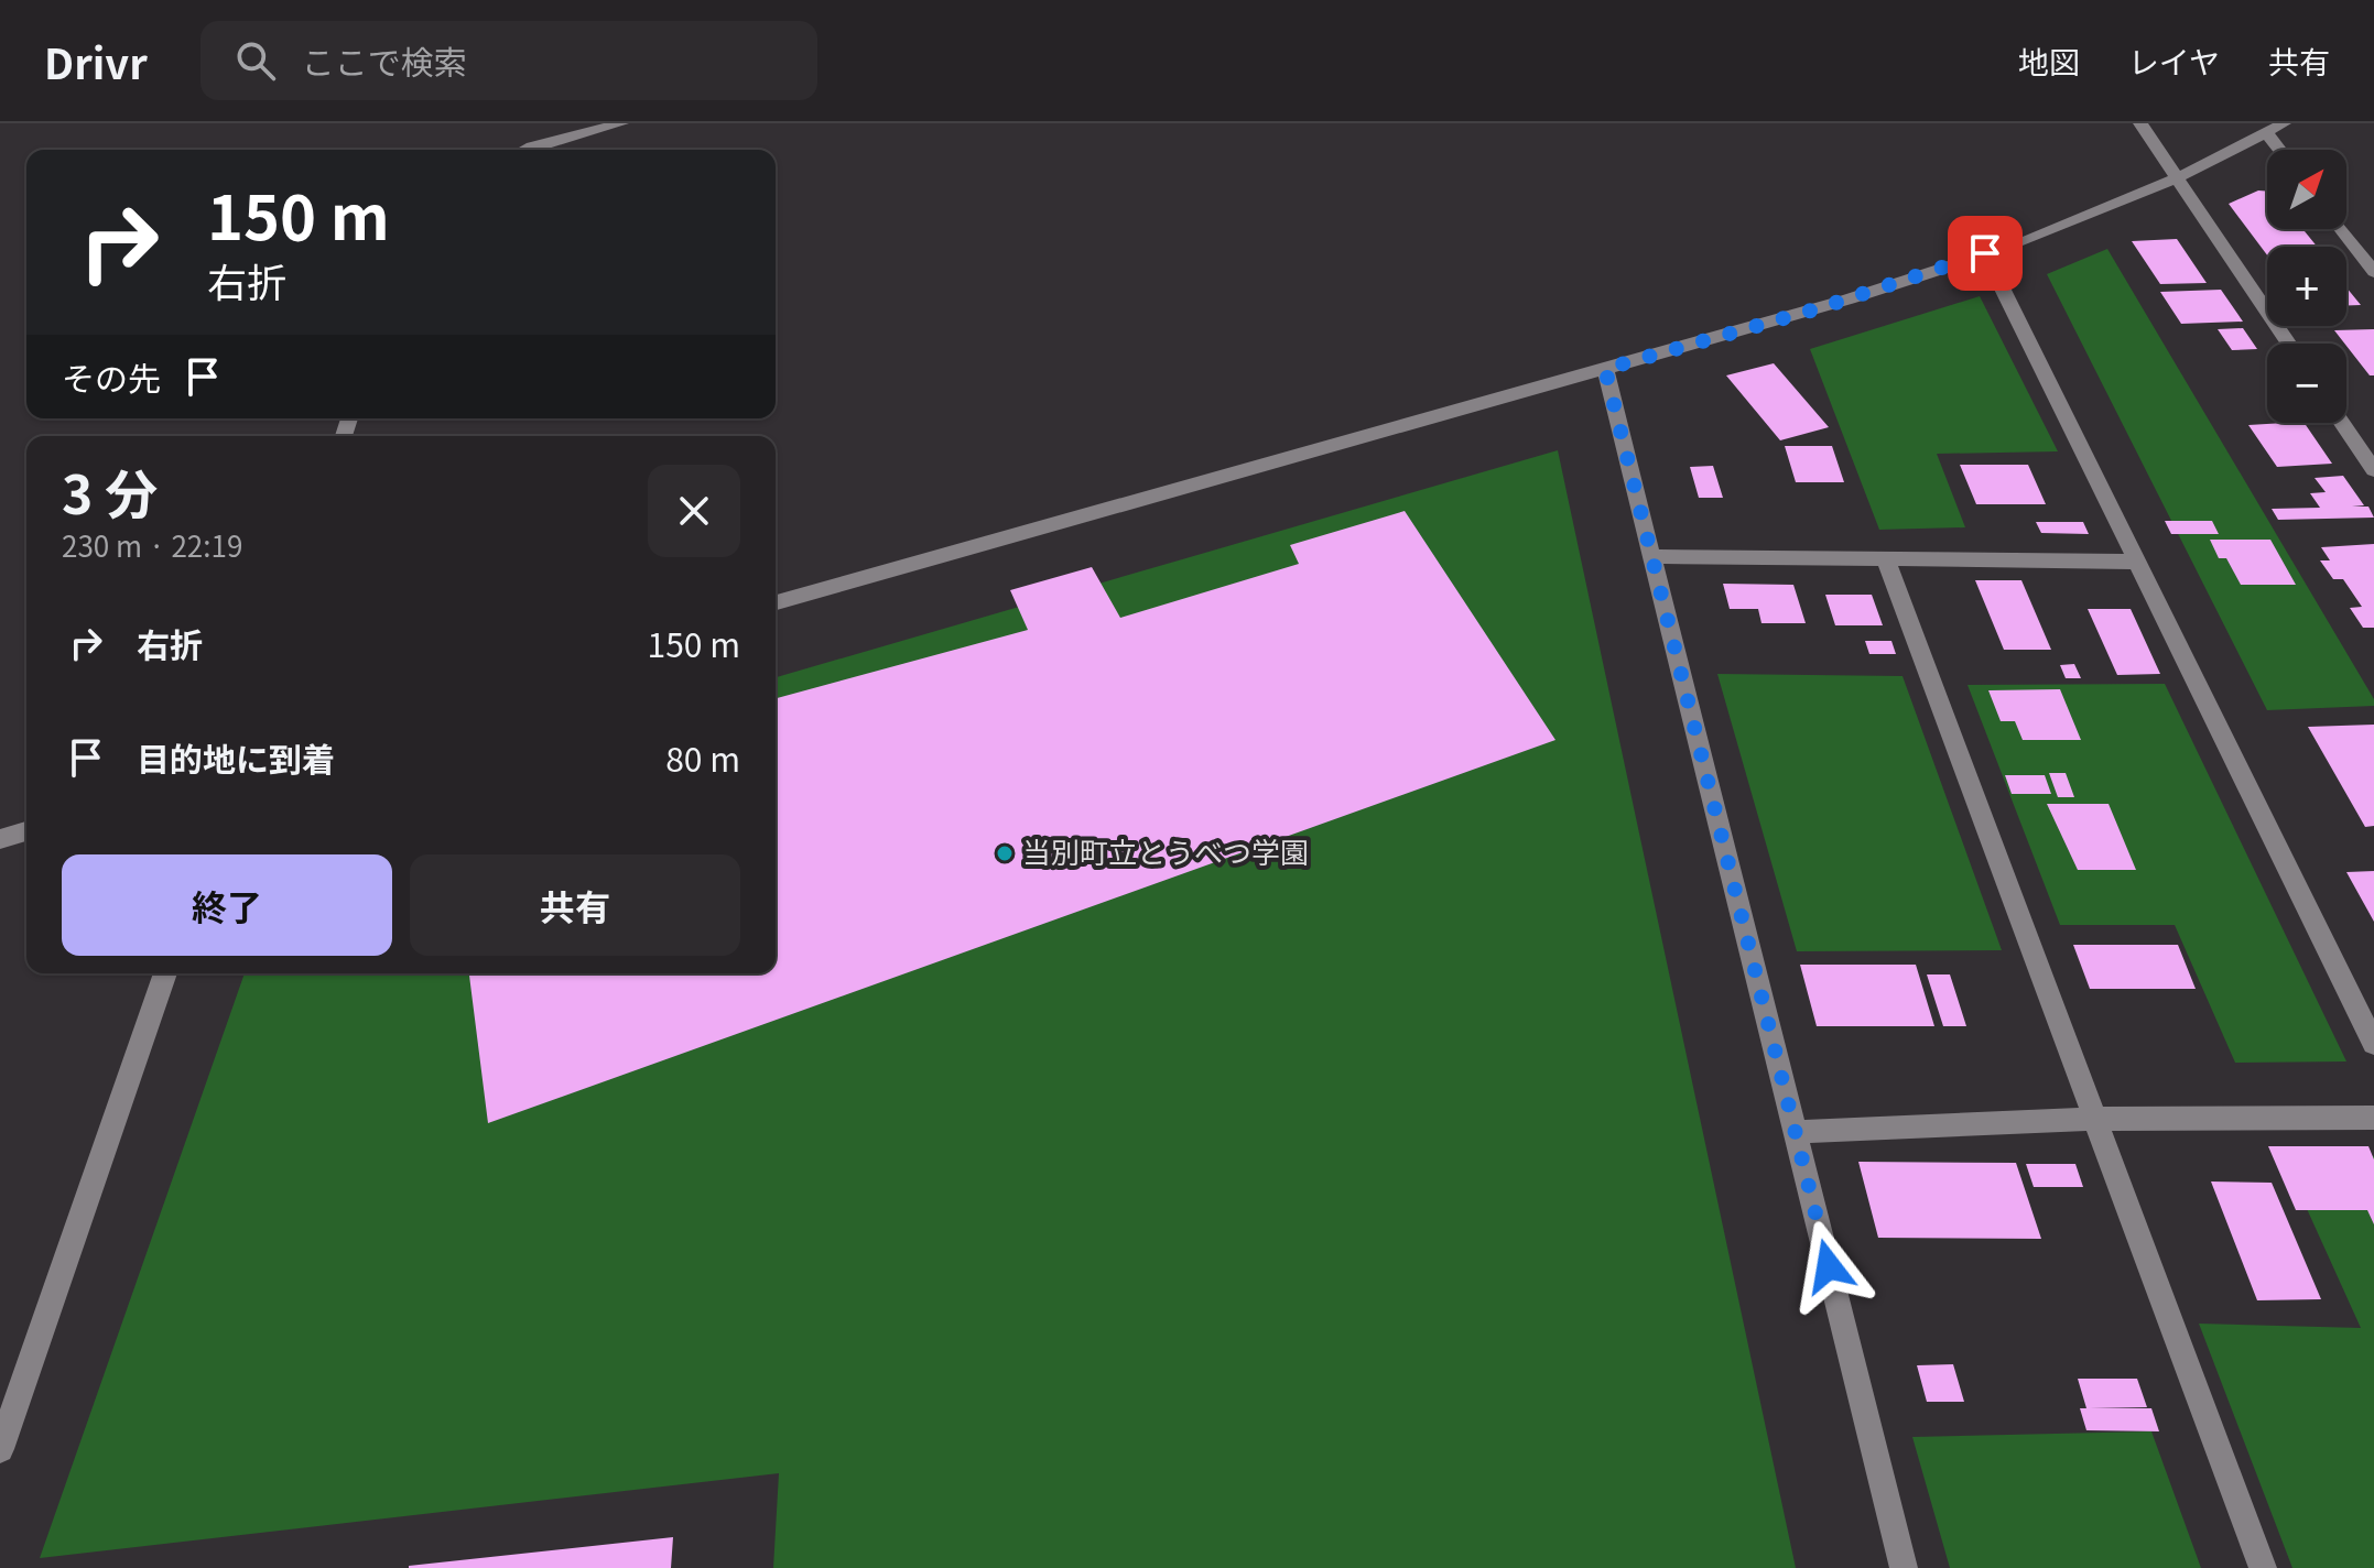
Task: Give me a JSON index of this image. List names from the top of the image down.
{
  "places": ["当別町立とうべつ学園"],
  "north": "top right",
  "page": {
    "header": "Drivr",
    "search": "ここで検索",
    "nav": ["地図", "レイヤ", "共有"],
    "map_buttons": ["+", "−"],
    "turn": ["150 m", "右折"],
    "then": "その先",
    "heading": ["3 分", "230 m · 22:19"],
    "list": [
      {
        "name": "右折",
        "value": "150 m"
      },
      {
        "name": "目的地に到着",
        "value": "80 m"
      }
    ],
    "buttons": ["終了", "共有"]
  }
}
